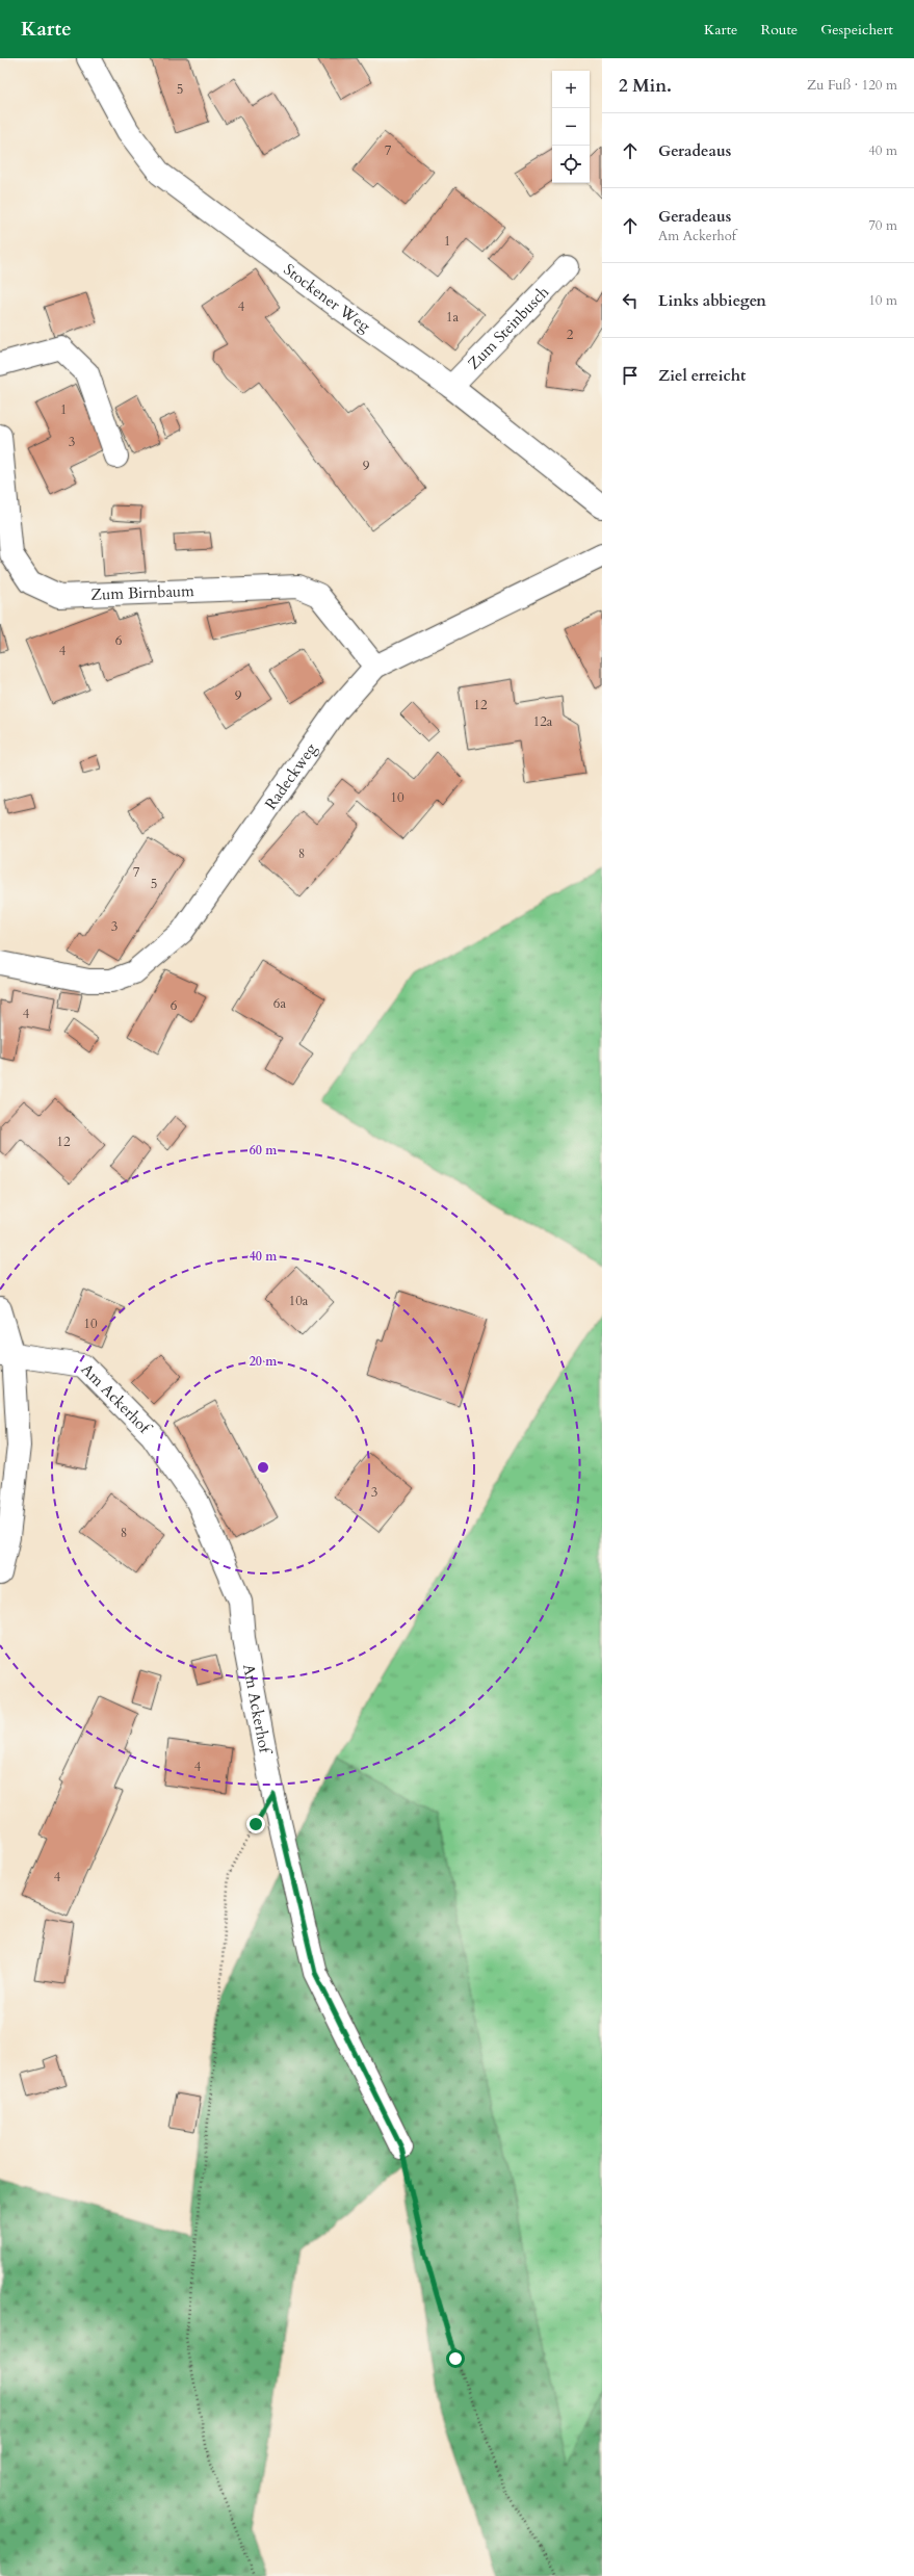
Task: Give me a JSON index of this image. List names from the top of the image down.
{
  "streets": {
    "street": [
      "Stockener Weg",
      "Zum Steinbusch",
      "Zum Birnbaum",
      "Radeckweg",
      "Am Ackerhof"
    ]
  },
  "crossings": [
    ["Stockener Weg", "Zum Steinbusch"],
    ["Zum Birnbaum", "Radeckweg"]
  ],
  "house_numbers": [
    "5",
    "7",
    "1",
    "4",
    "1a",
    "2",
    "1",
    "3",
    "9",
    "6",
    "4",
    "9",
    "12",
    "12a",
    "10",
    "8",
    "7",
    "5",
    "3",
    "6a",
    "6",
    "4",
    "12",
    "10a",
    "10",
    "3",
    "8",
    "4",
    "4"
  ],
  "page": {
    "header": "Karte",
    "nav": ["Karte", "Route", "Gespeichert"],
    "heading": ["2 Min.", "Zu Fuß · 120 m"],
    "map_buttons": ["+", "−"],
    "list": [
      ["Geradeaus", "40 m"],
      ["Geradeaus", "Am Ackerhof", "70 m"],
      ["Links abbiegen", "10 m"],
      "Ziel erreicht"
    ]
  },
  "rings": ["60 m", "40 m", "20 m"]
}
